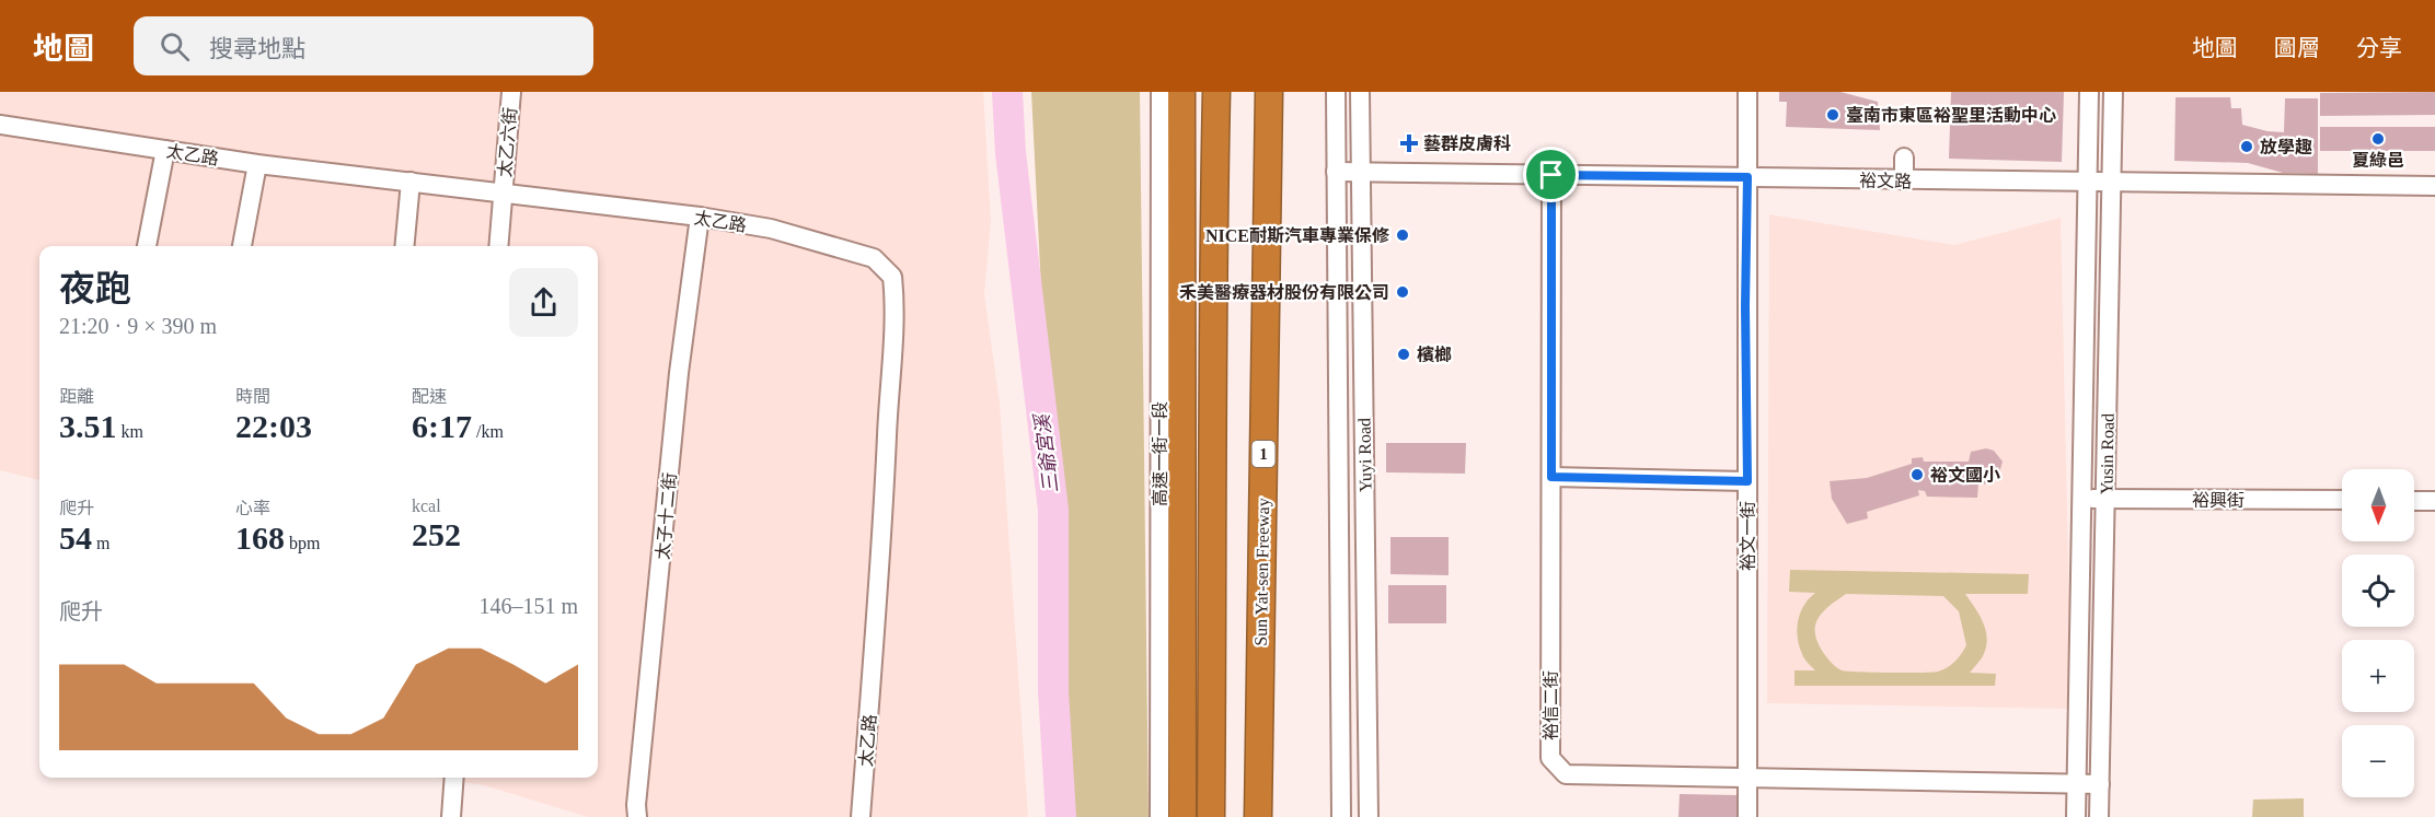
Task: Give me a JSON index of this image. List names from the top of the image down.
{
  "streets": {
    "highway": ["1", "Sun Yat-sen Freeway"],
    "street": [
      "太乙六街",
      "太乙路",
      "裕文路",
      "高速一街一段",
      "Yusin Road",
      "Yuyi Road",
      "裕興街",
      "太子十二街",
      "裕文一街",
      "裕信二街"
    ]
  },
  "crossings": [
    ["太乙六街", "太乙路"],
    ["太乙路", "太子十二街"],
    ["裕文路", "Yusin Road"],
    ["裕文路", "Yuyi Road"],
    ["裕文路", "裕文一街"],
    ["裕文路", "裕信二街"],
    ["Yusin Road", "裕興街"],
    ["Yusin Road", "裕信二街"],
    ["裕文一街", "裕信二街"]
  ],
  "water": ["三爺宮溪"],
  "places": {
    "other": [
      "臺南市東區裕聖里活動中心",
      "夏綠邑",
      "放學趣",
      "NICE耐斯汽車專業保修",
      "禾美醫療器材股份有限公司",
      "檳榔",
      "裕文國小"
    ],
    "health": ["藝群皮膚科"]
  },
  "north": "bottom",
  "page": {
    "header": "地圖",
    "search": "搜尋地點",
    "nav": ["地圖", "圖層", "分享"],
    "heading": ["夜跑", "21:20 · 9 × 390 m"],
    "stats": [
      ["距離", "3.51 km"],
      ["時間", "22:03"],
      ["配速", "6:17 /km"],
      ["爬升", "54 m"],
      ["心率", "168 bpm"],
      ["kcal", "252"]
    ],
    "map_buttons": ["+", "−"],
    "chart": ["爬升", "146–151 m"]
  }
}
